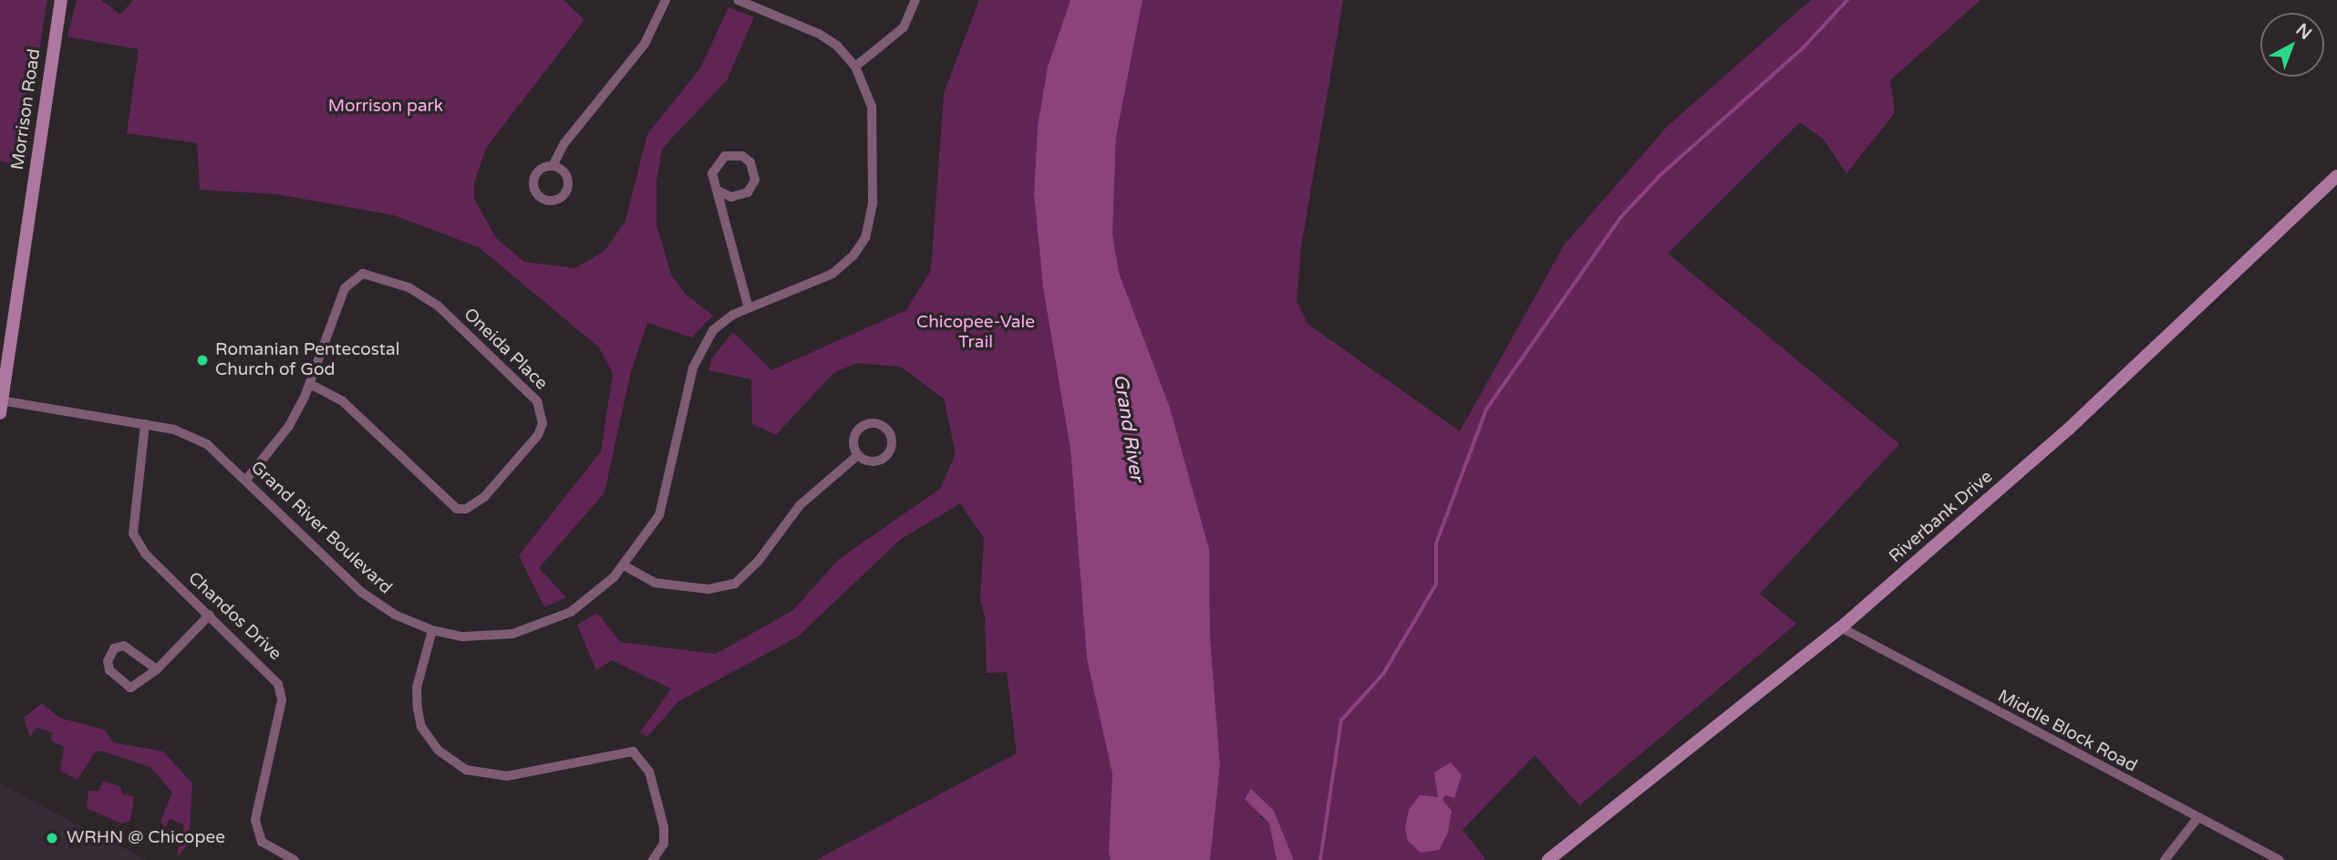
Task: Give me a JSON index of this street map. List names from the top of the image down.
{
  "streets": {
    "street": [
      "Morrison Road",
      "Oneida Place",
      "Riverbank Drive",
      "Grand River Boulevard",
      "Chandos Drive",
      "Middle Block Road"
    ]
  },
  "crossings": [
    ["Morrison Road", "Grand River Boulevard"],
    ["Oneida Place", "Grand River Boulevard"],
    ["Riverbank Drive", "Middle Block Road"],
    ["Grand River Boulevard", "Chandos Drive"]
  ],
  "water": ["Grand River"],
  "parks": ["Morrison park", "Chicopee-Vale Trail"],
  "places": ["Romanian Pentecostal Church of God", "WRHN @ Chicopee"],
  "north": "top right"
}
